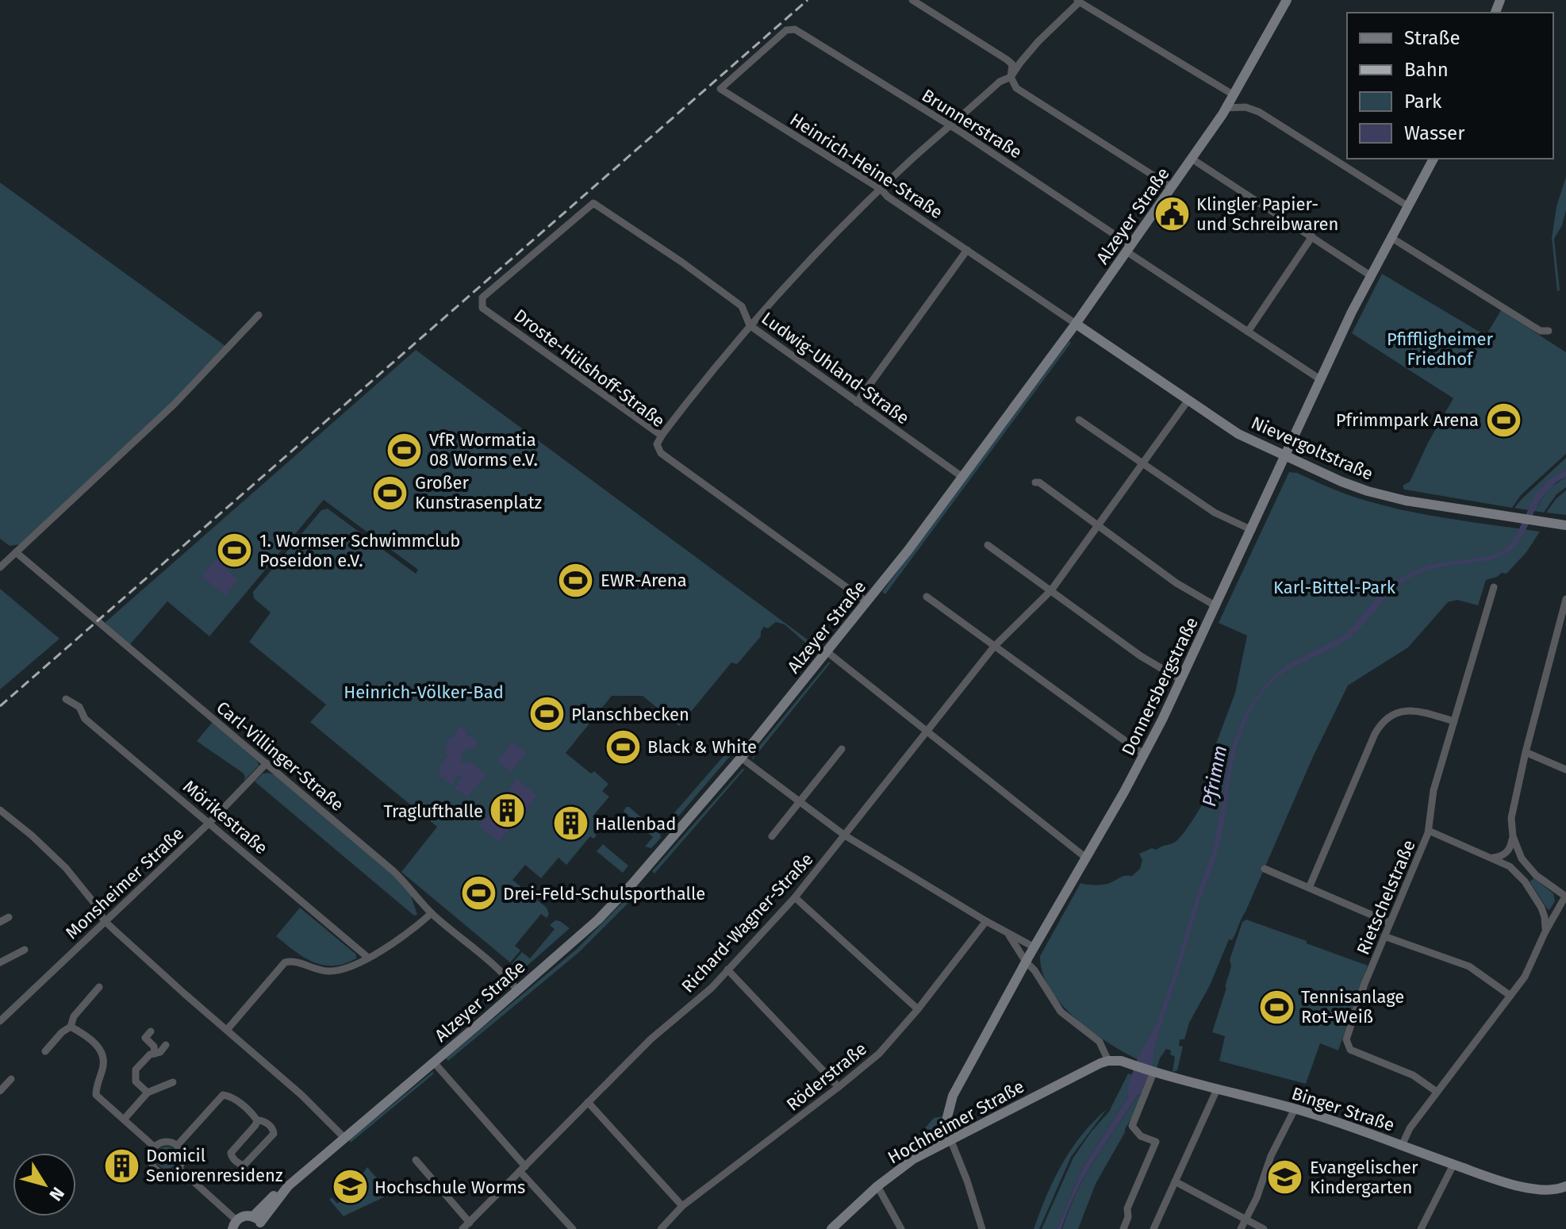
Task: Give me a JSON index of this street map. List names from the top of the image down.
{
  "streets": {
    "street": [
      "Brunnerstraße",
      "Heinrich-Heine-Straße",
      "Alzeyer Straße",
      "Droste-Hülshoff-Straße",
      "Ludwig-Uhland-Straße",
      "Nievergoltstraße",
      "Donnersbergstraße",
      "Carl-Villinger-Straße",
      "Mörikestraße",
      "Monsheimer Straße",
      "Rietschelstraße",
      "Richard-Wagner-Straße",
      "Röderstraße",
      "Binger Straße",
      "Hochheimer Straße"
    ]
  },
  "crossings": [
    ["Brunnerstraße", "Heinrich-Heine-Straße"],
    ["Brunnerstraße", "Alzeyer Straße"],
    ["Brunnerstraße", "Donnersbergstraße"],
    ["Heinrich-Heine-Straße", "Alzeyer Straße"],
    ["Heinrich-Heine-Straße", "Nievergoltstraße"],
    ["Alzeyer Straße", "Droste-Hülshoff-Straße"],
    ["Alzeyer Straße", "Ludwig-Uhland-Straße"],
    ["Alzeyer Straße", "Nievergoltstraße"],
    ["Alzeyer Straße", "Carl-Villinger-Straße"],
    ["Droste-Hülshoff-Straße", "Ludwig-Uhland-Straße"],
    ["Nievergoltstraße", "Donnersbergstraße"],
    ["Nievergoltstraße", "Richard-Wagner-Straße"],
    ["Donnersbergstraße", "Hochheimer Straße"],
    ["Carl-Villinger-Straße", "Monsheimer Straße"],
    ["Mörikestraße", "Monsheimer Straße"],
    ["Binger Straße", "Hochheimer Straße"]
  ],
  "water": ["Pfrimm"],
  "parks": ["Pfiffligheimer Friedhof", "Karl-Bittel-Park", "Heinrich-Völker-Bad"],
  "places": {
    "public building": ["Klingler Papier- und Schreibwaren"],
    "sports": [
      "Pfrimmpark Arena",
      "VfR Wormatia 08 Worms e.V.",
      "Großer Kunstrasenplatz",
      "1. Wormser Schwimmclub Poseidon e.V.",
      "EWR-Arena",
      "Planschbecken",
      "Black & White",
      "Drei-Feld-Schulsporthalle",
      "Tennisanlage Rot-Weiß"
    ],
    "building": ["Traglufthalle", "Hallenbad", "Domicil Seniorenresidenz"],
    "school or university": ["Evangelischer Kindergarten", "Hochschule Worms"]
  },
  "legend": [
    "Straße",
    "Bahn",
    "Park",
    "Wasser"
  ],
  "north": "bottom right"
}
